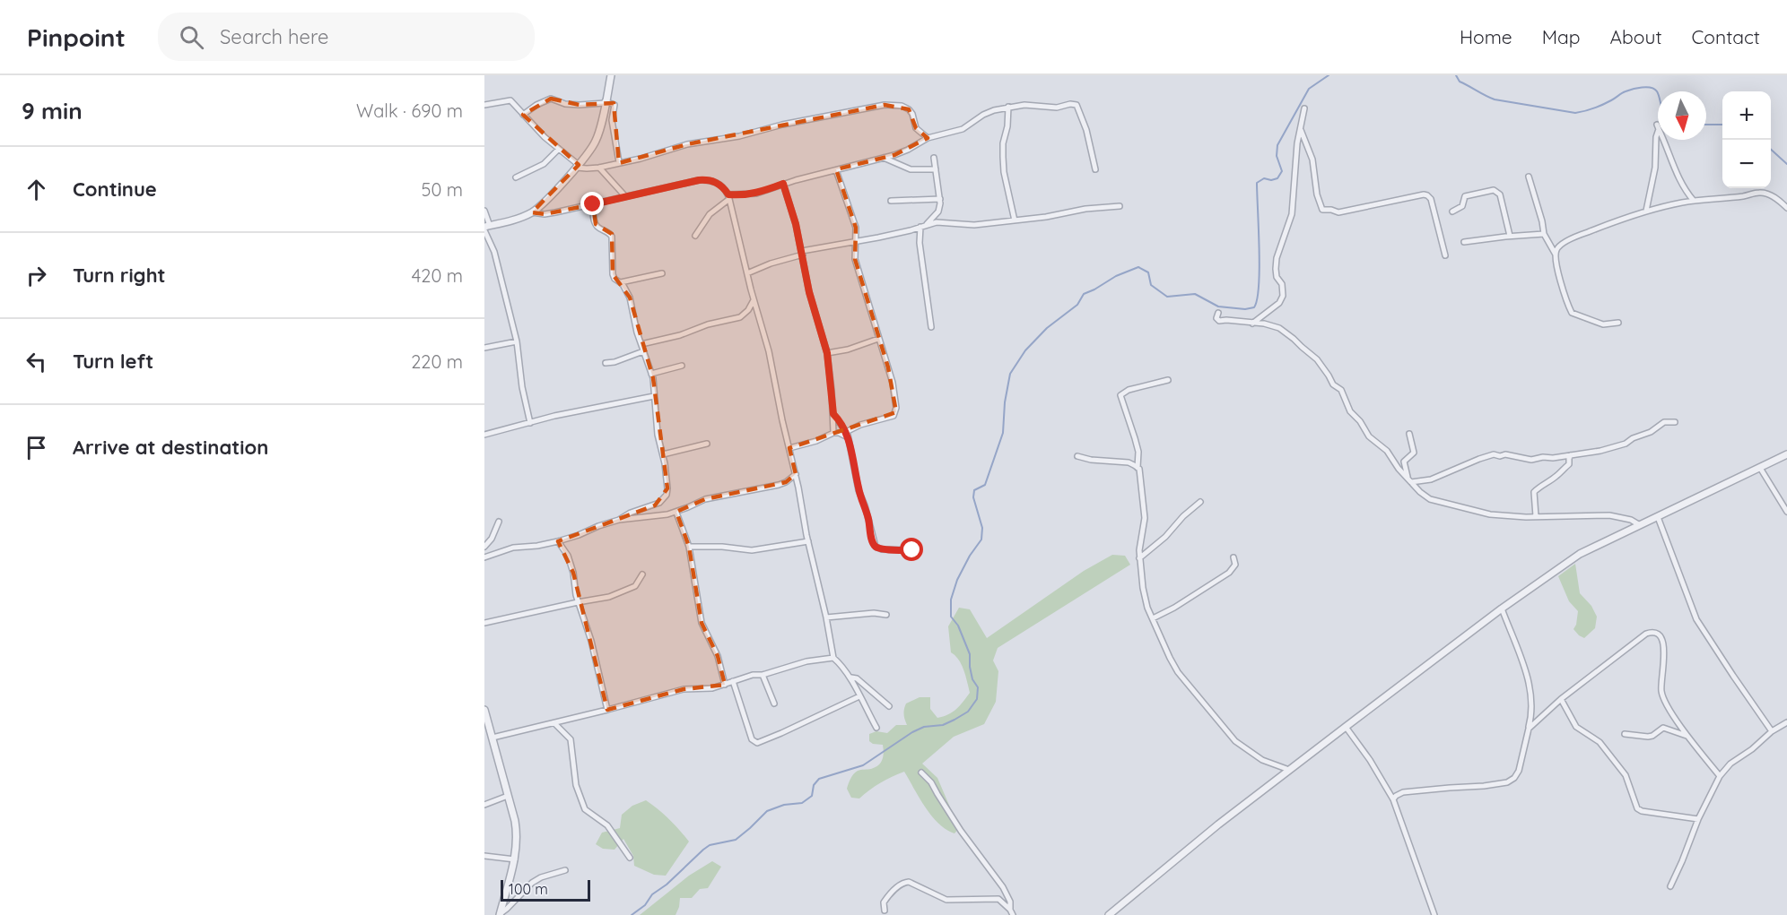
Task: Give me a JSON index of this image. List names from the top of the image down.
{
  "scale_bar": "100 m",
  "north": "bottom",
  "page": {
    "header": "Pinpoint",
    "search": "Search here",
    "nav": [
      "Home",
      "Map",
      "About",
      "Contact"
    ],
    "heading": ["9 min", "Walk · 690 m"],
    "map_buttons": ["+", "−"],
    "list": [
      ["Continue", "50 m"],
      ["Turn right", "420 m"],
      ["Turn left", "220 m"],
      "Arrive at destination"
    ],
    "scale": "100 m"
  }
}
